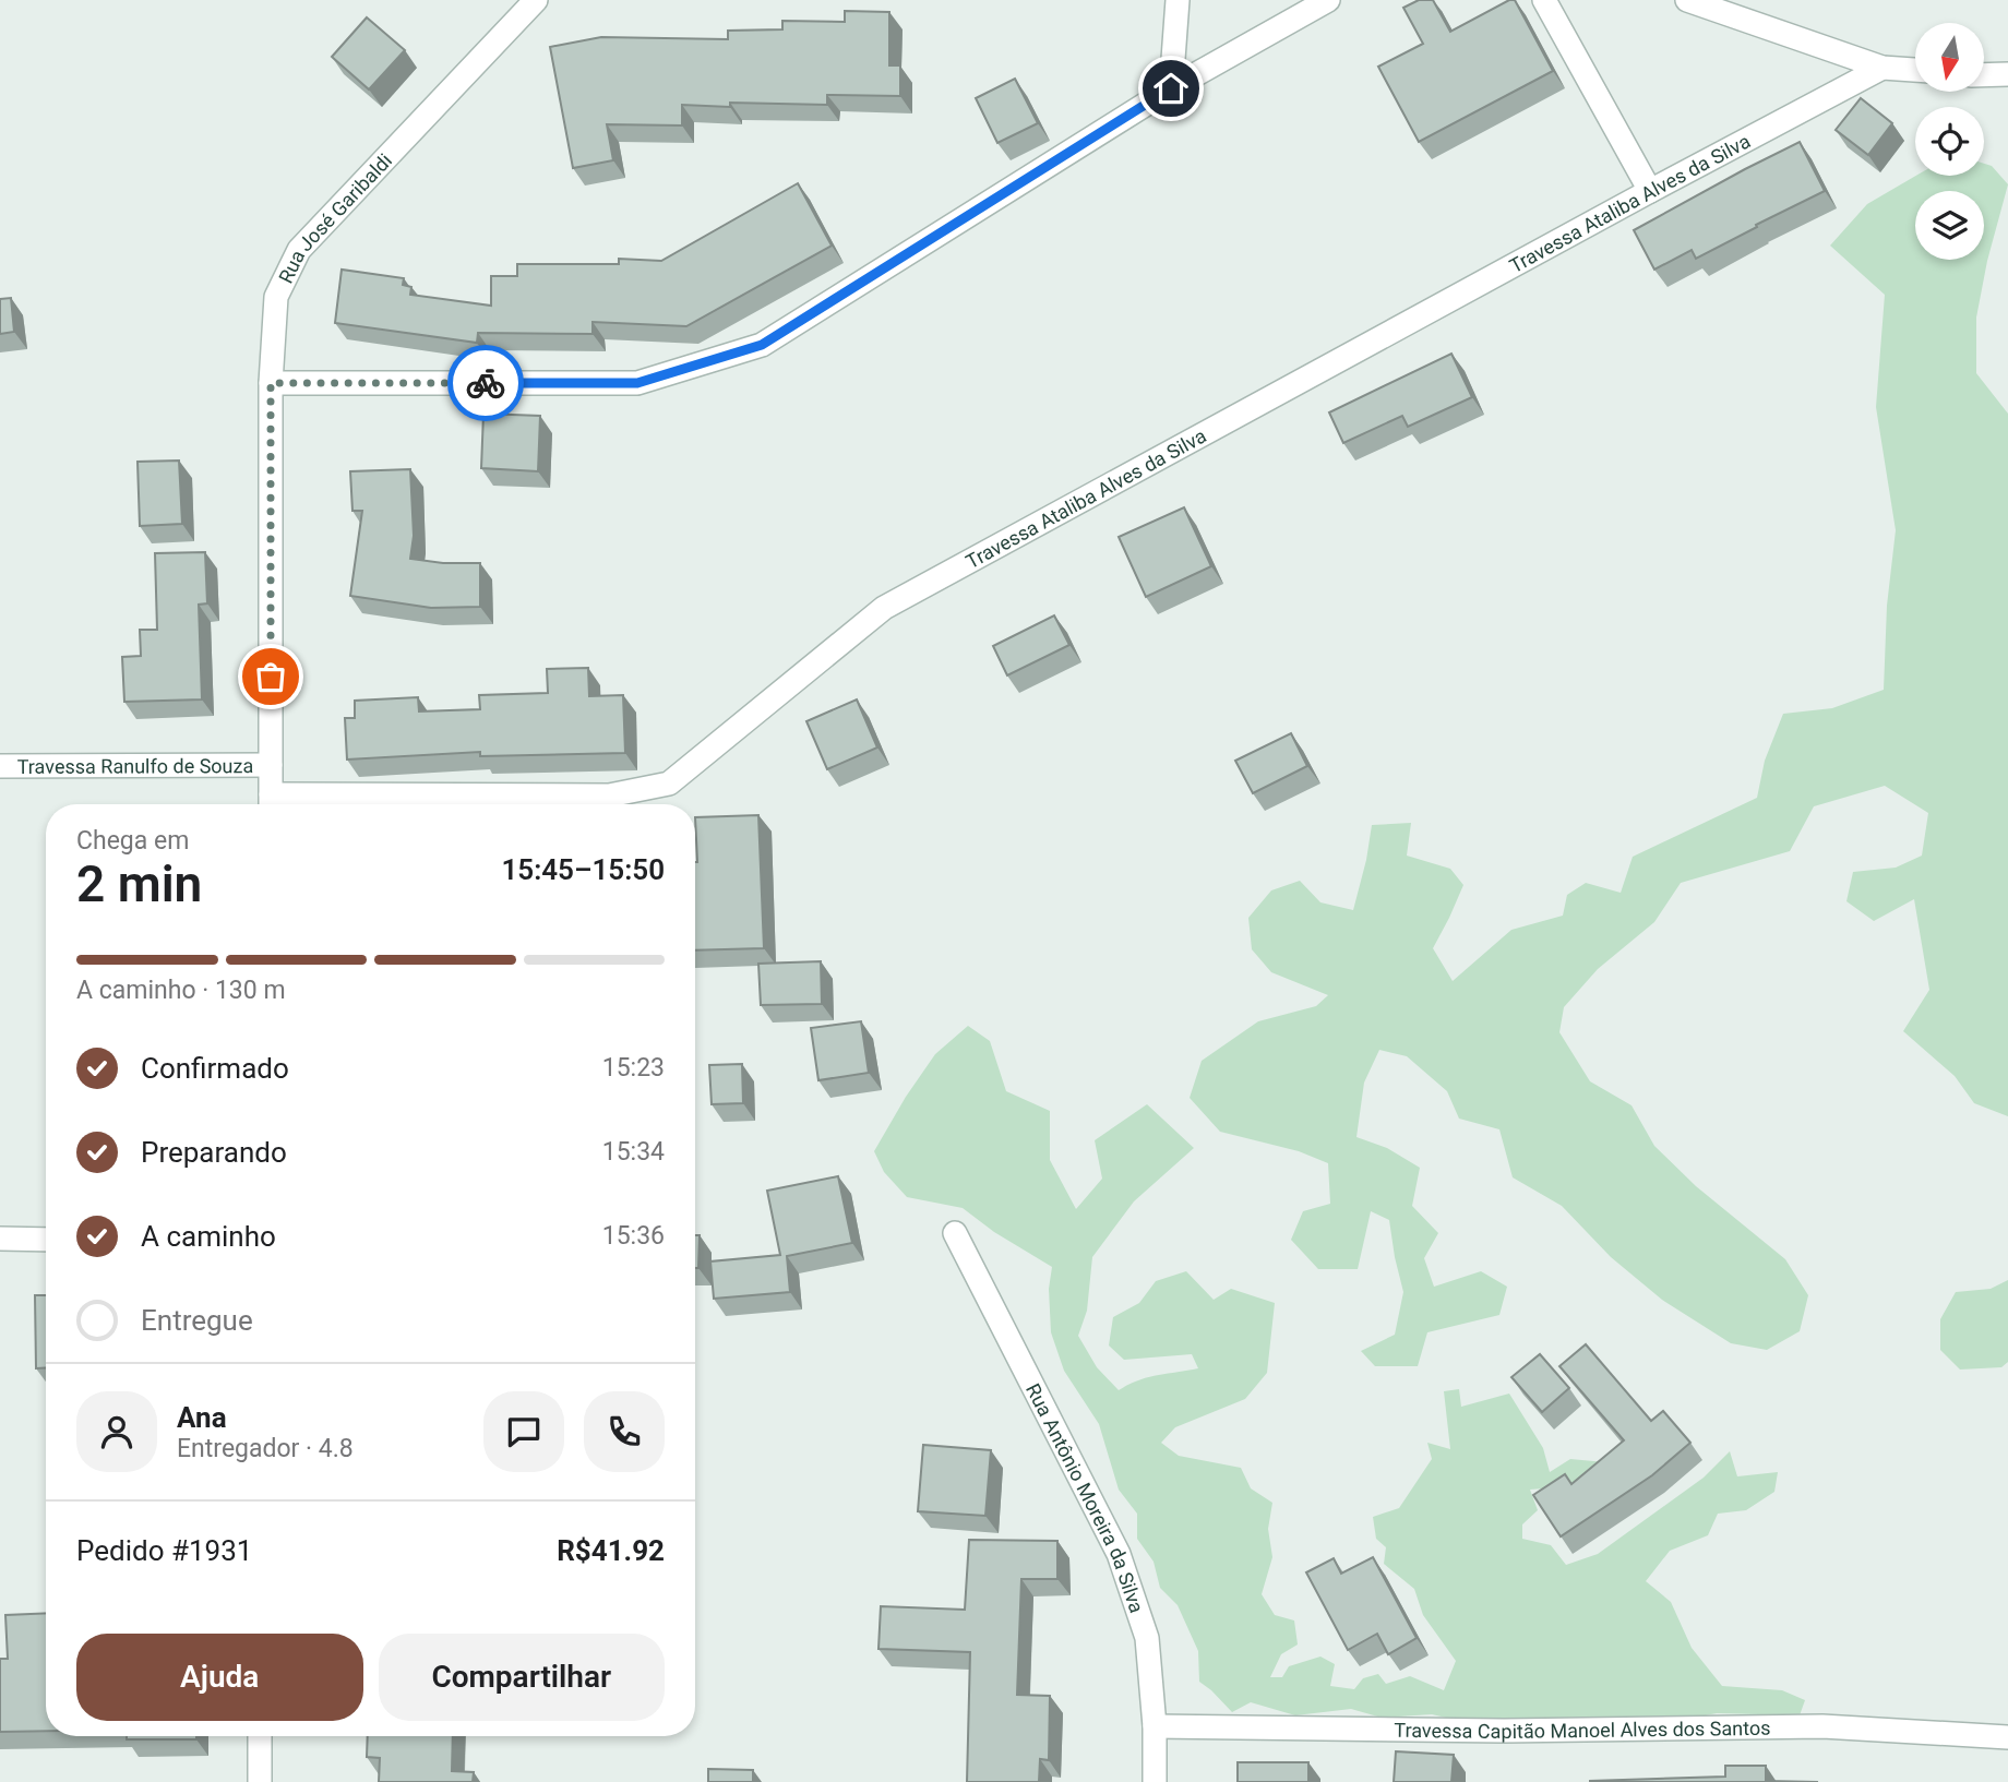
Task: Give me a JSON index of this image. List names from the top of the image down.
{
  "streets": {
    "street": [
      "Travessa Ataliba Alves da Silva",
      "Rua José Garibaldi",
      "Travessa Ranulfo de Souza",
      "Rua Antônio Moreira da Silva",
      "Travessa Capitão Manoel Alves dos Santos"
    ]
  },
  "crossings": [
    ["Travessa Ataliba Alves da Silva", "Rua José Garibaldi"],
    ["Rua José Garibaldi", "Travessa Ranulfo de Souza"],
    ["Rua Antônio Moreira da Silva", "Travessa Capitão Manoel Alves dos Santos"]
  ],
  "north": "bottom",
  "page": {
    "heading": ["2 min", "Chega em", "15:45–15:50"],
    "panel": [
      "Ana",
      "Entregador · 4.8",
      "Pedido #1931",
      "R$41.92"
    ],
    "bar": "A caminho · 130 m",
    "list": [
      ["Confirmado", "15:23"],
      ["Preparando", "15:34"],
      ["A caminho", "15:36"],
      "Entregue"
    ],
    "buttons": ["Ajuda", "Compartilhar"]
  }
}
